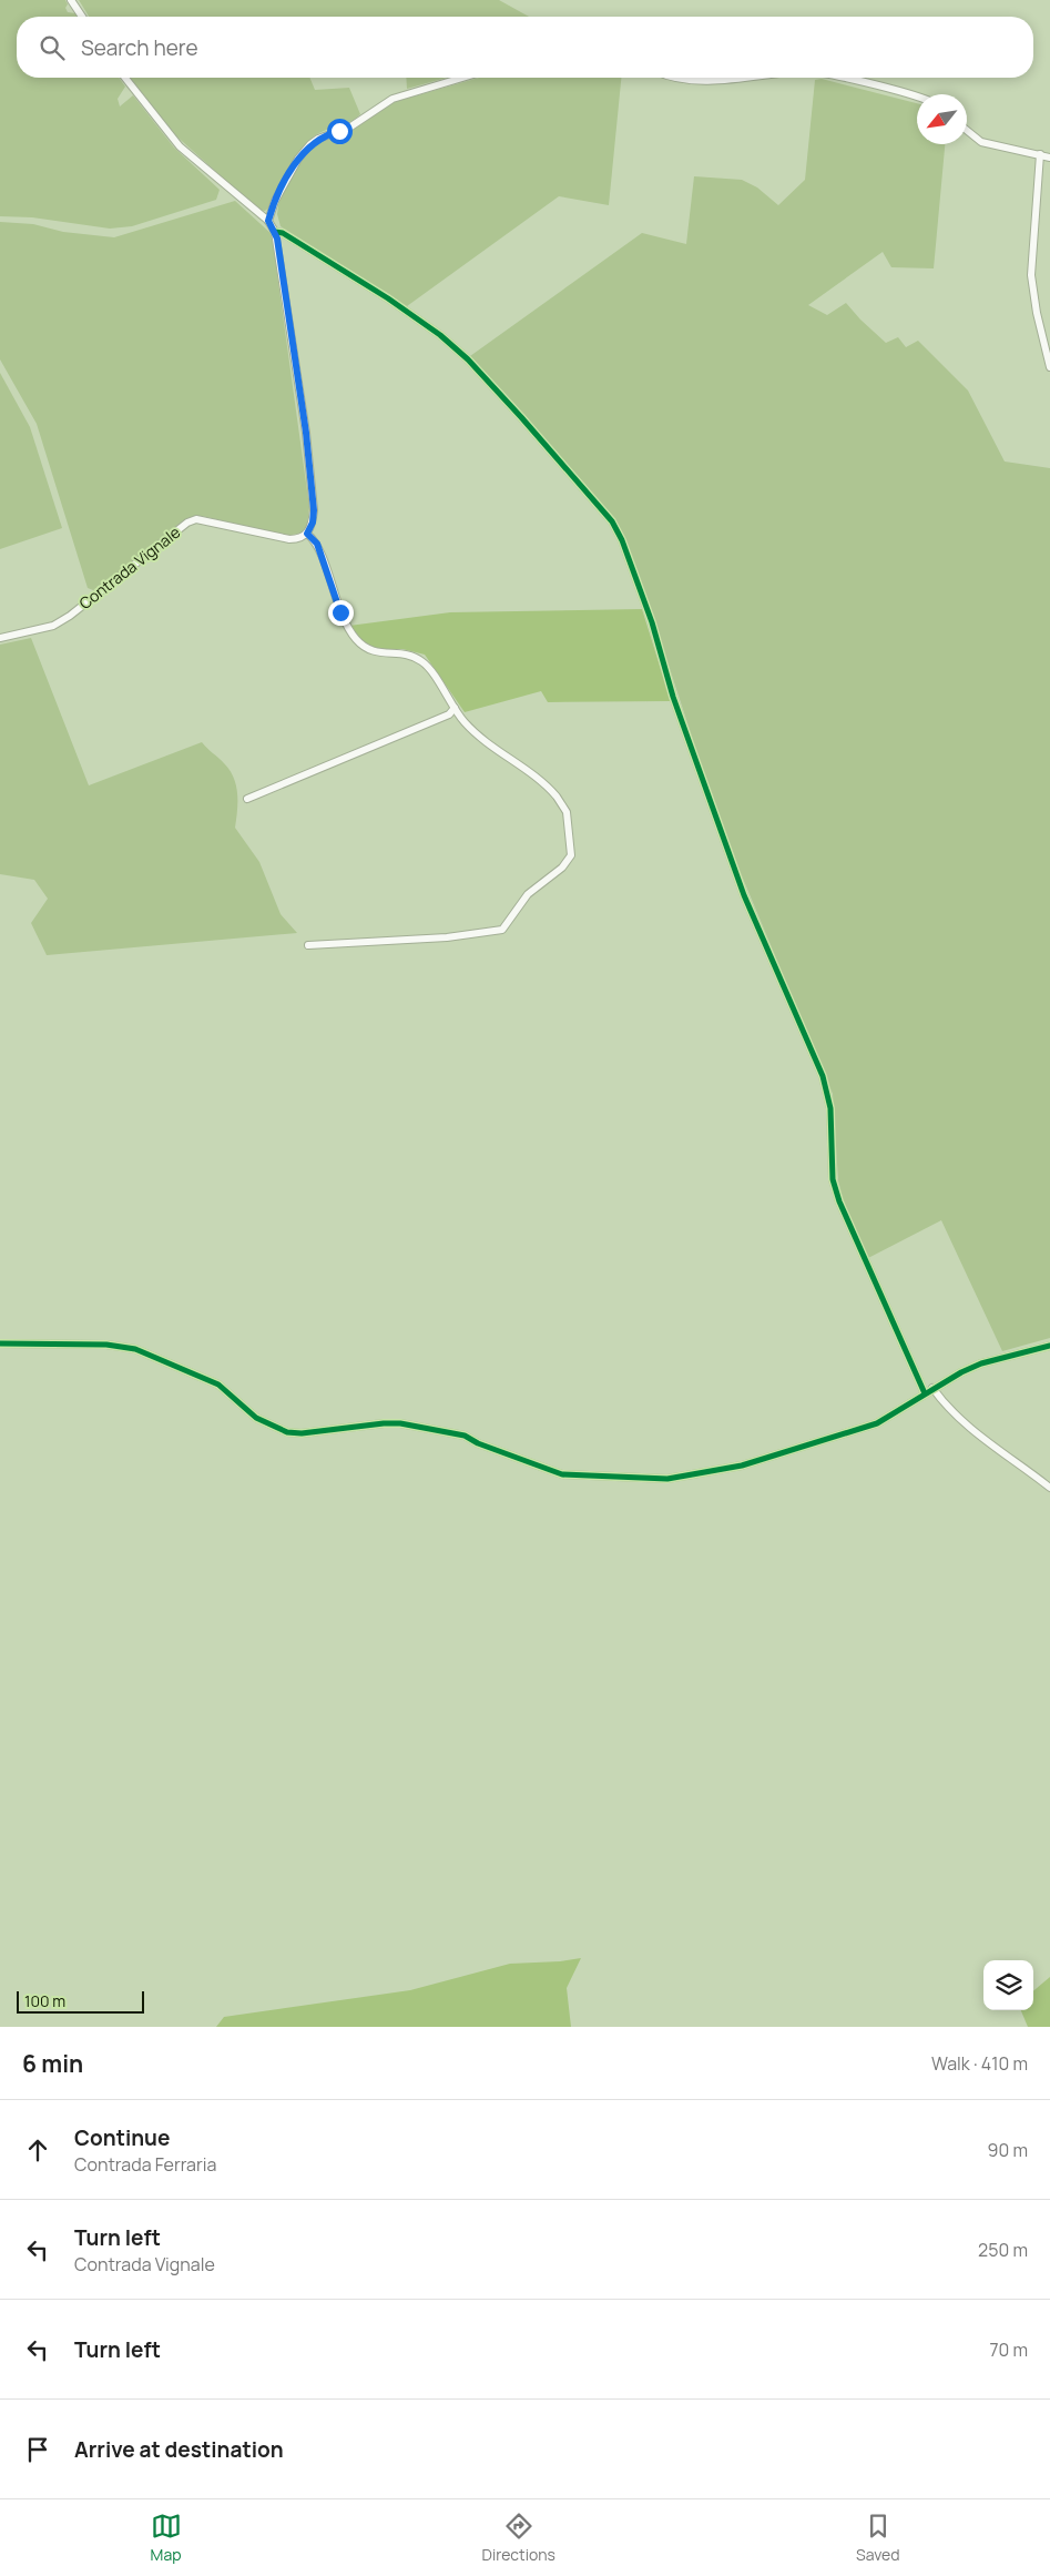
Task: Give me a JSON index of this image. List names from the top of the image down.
{
  "streets": {
    "street": ["Contrada Vignale"]
  },
  "scale_bar": "100 m",
  "north": "bottom left",
  "page": {
    "search": "Search here",
    "scale": "100 m",
    "heading": ["6 min", "Walk · 410 m"],
    "list": [
      ["Continue", "Contrada Ferraria", "90 m"],
      ["Turn left", "Contrada Vignale", "250 m"],
      ["Turn left", "70 m"],
      "Arrive at destination"
    ],
    "nav": ["Map", "Directions", "Saved"]
  }
}
